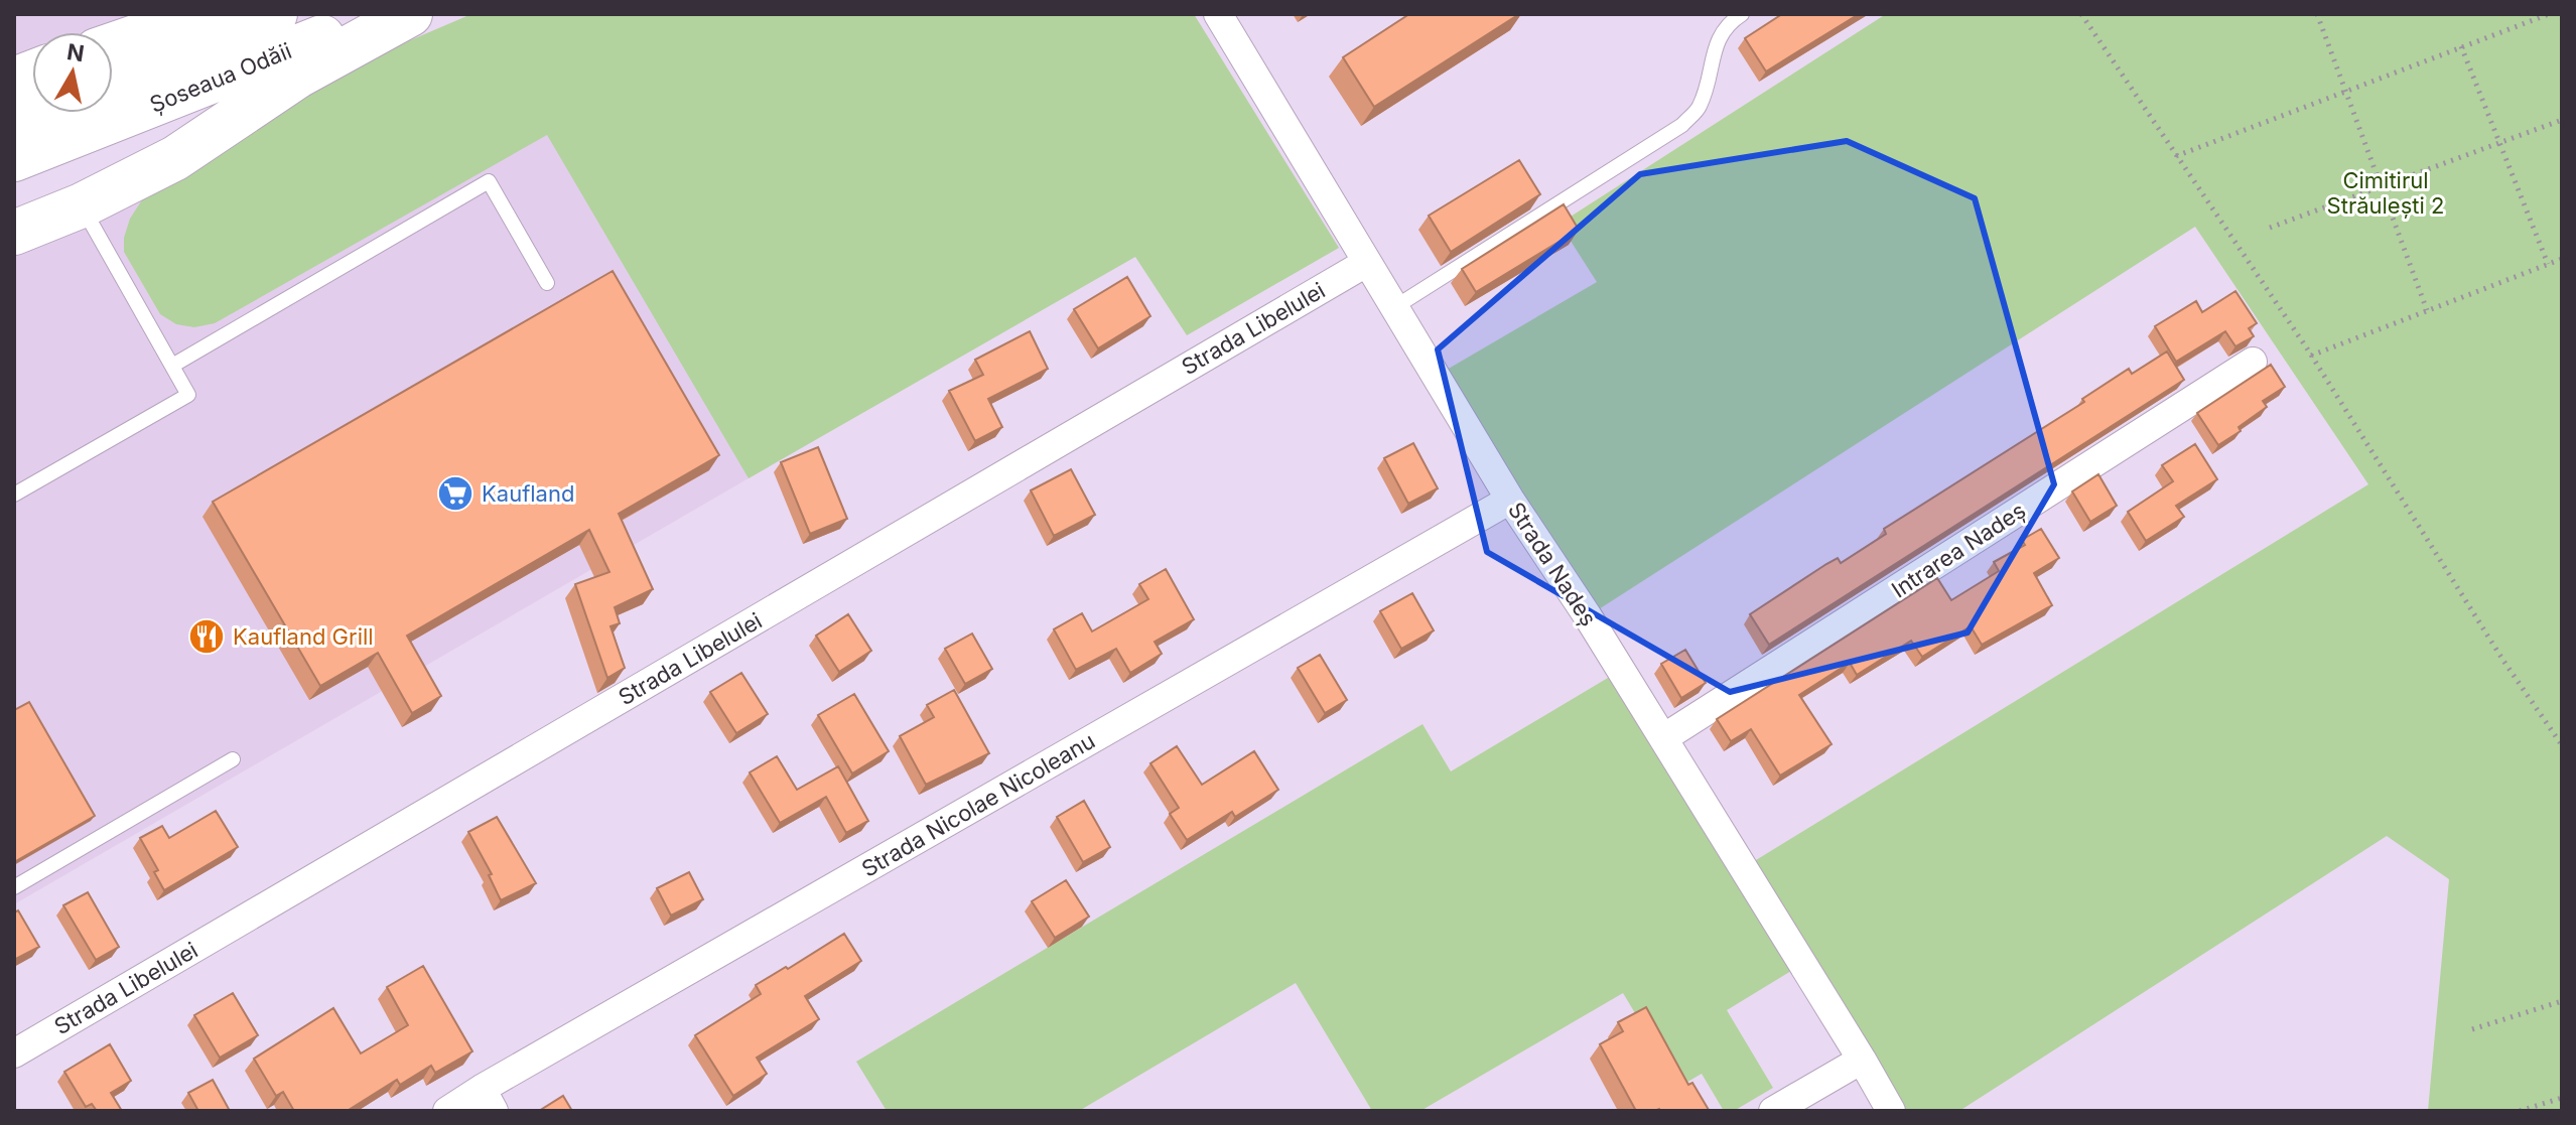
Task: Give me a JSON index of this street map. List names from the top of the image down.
{
  "streets": {
    "main road": ["Șoseaua Odăii"],
    "street": [
      "Strada Libelulei",
      "Intrarea Nadeș",
      "Strada Nadeș",
      "Strada Nicolae Nicoleanu"
    ]
  },
  "crossings": [
    ["Strada Libelulei", "Strada Nadeș"],
    ["Intrarea Nadeș", "Strada Nadeș"],
    ["Strada Nadeș", "Strada Nicolae Nicoleanu"]
  ],
  "parks": ["Cimitirul Străulești 2"],
  "places": {
    "supermarket": ["Kaufland"],
    "restaurant": ["Kaufland Grill"]
  },
  "north": "top"
}
